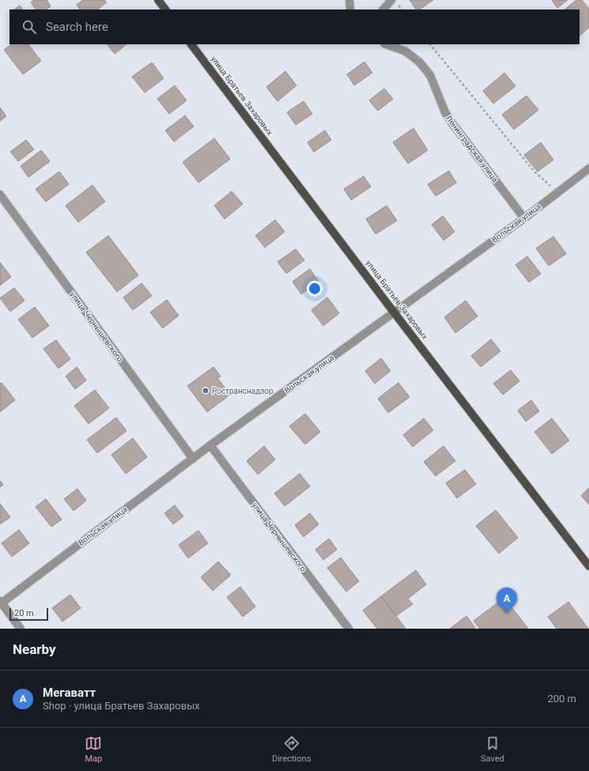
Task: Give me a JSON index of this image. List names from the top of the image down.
{
  "streets": {
    "main road": ["улица Братьев Захаровых"],
    "street": ["Ленинградская улица", "Вольская улица", "улица Чернышевского"]
  },
  "crossings": [
    ["улица Братьев Захаровых", "Вольская улица"],
    ["Ленинградская улица", "Вольская улица"],
    ["Вольская улица", "улица Чернышевского"]
  ],
  "places": ["Ространснадзор"],
  "scale_bar": "20 m",
  "page": {
    "search": "Search here",
    "pins": "A",
    "scale": "20 m",
    "heading": "Nearby",
    "list": [
      {
        "mark": "A",
        "name": "Мегаватт",
        "note": "Shop · улица Братьев Захаровых",
        "value": "200 m"
      }
    ],
    "nav": ["Map", "Directions", "Saved"]
  }
}
